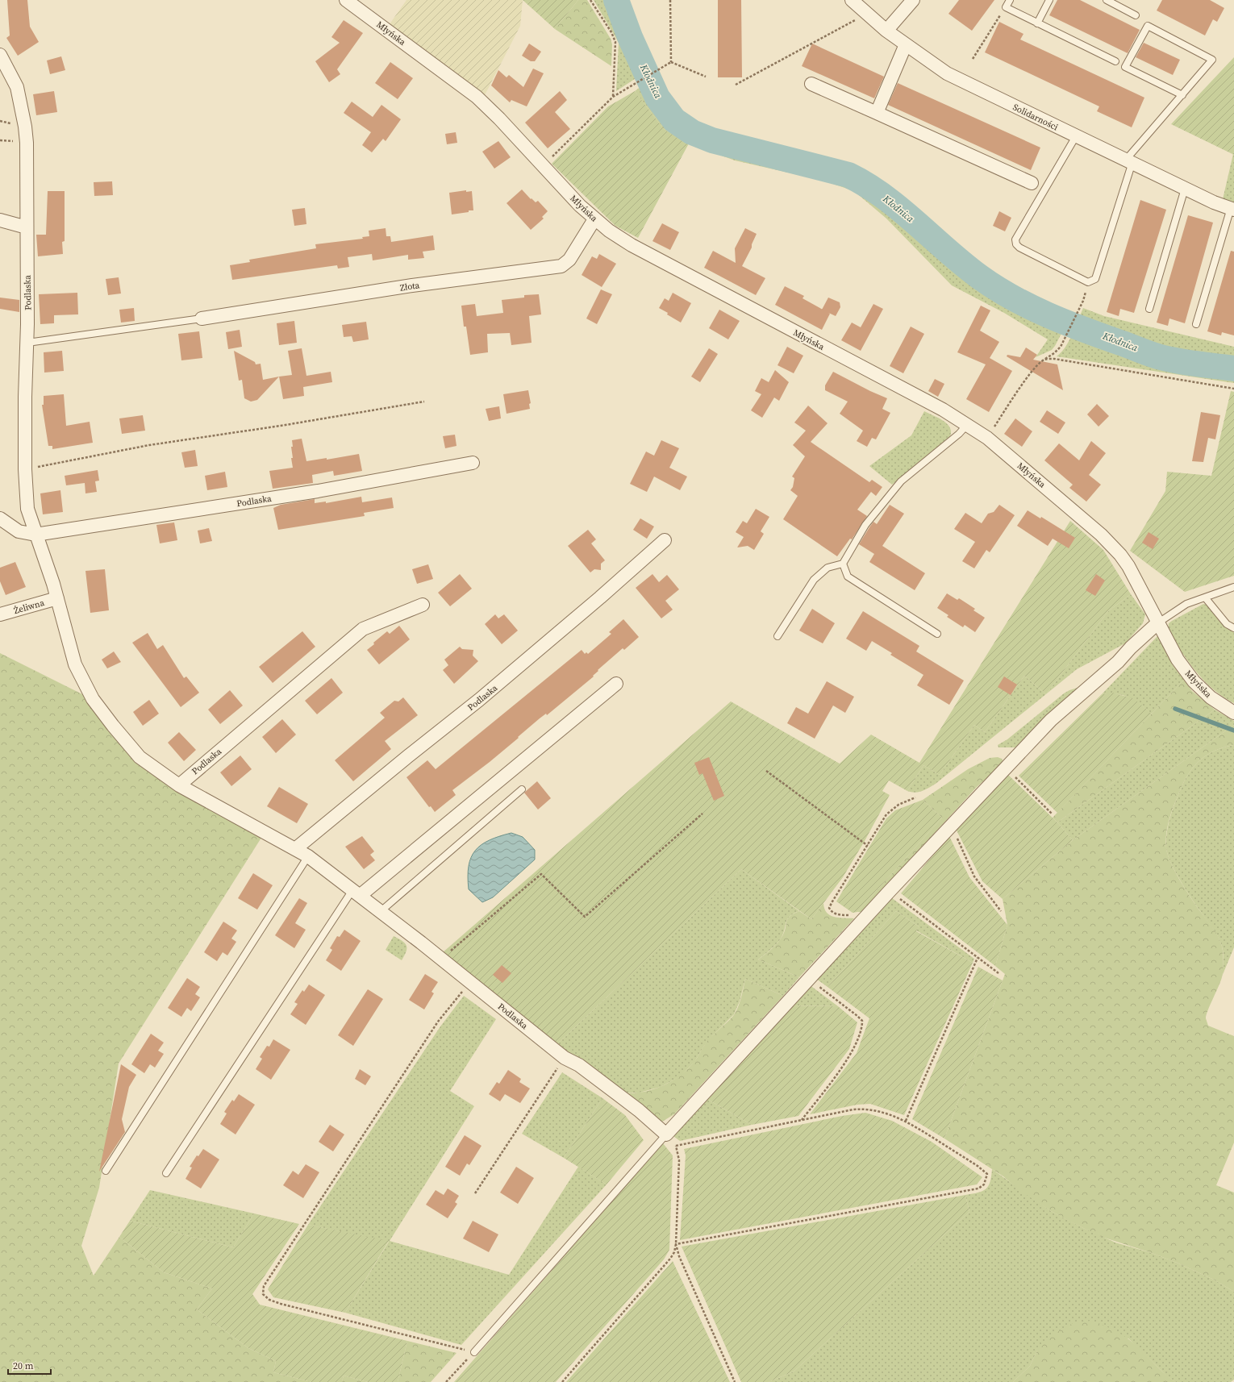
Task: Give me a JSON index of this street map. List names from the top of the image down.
{
  "streets": {
    "street": [
      "Młyńska",
      "Solidarności",
      "Złota",
      "Podlaska",
      "Żeliwna"
    ]
  },
  "crossings": [
    ["Młyńska", "Złota"],
    ["Podlaska", "Żeliwna"]
  ],
  "water": ["Kłodnica"],
  "scale_bar": "20 m"
}
